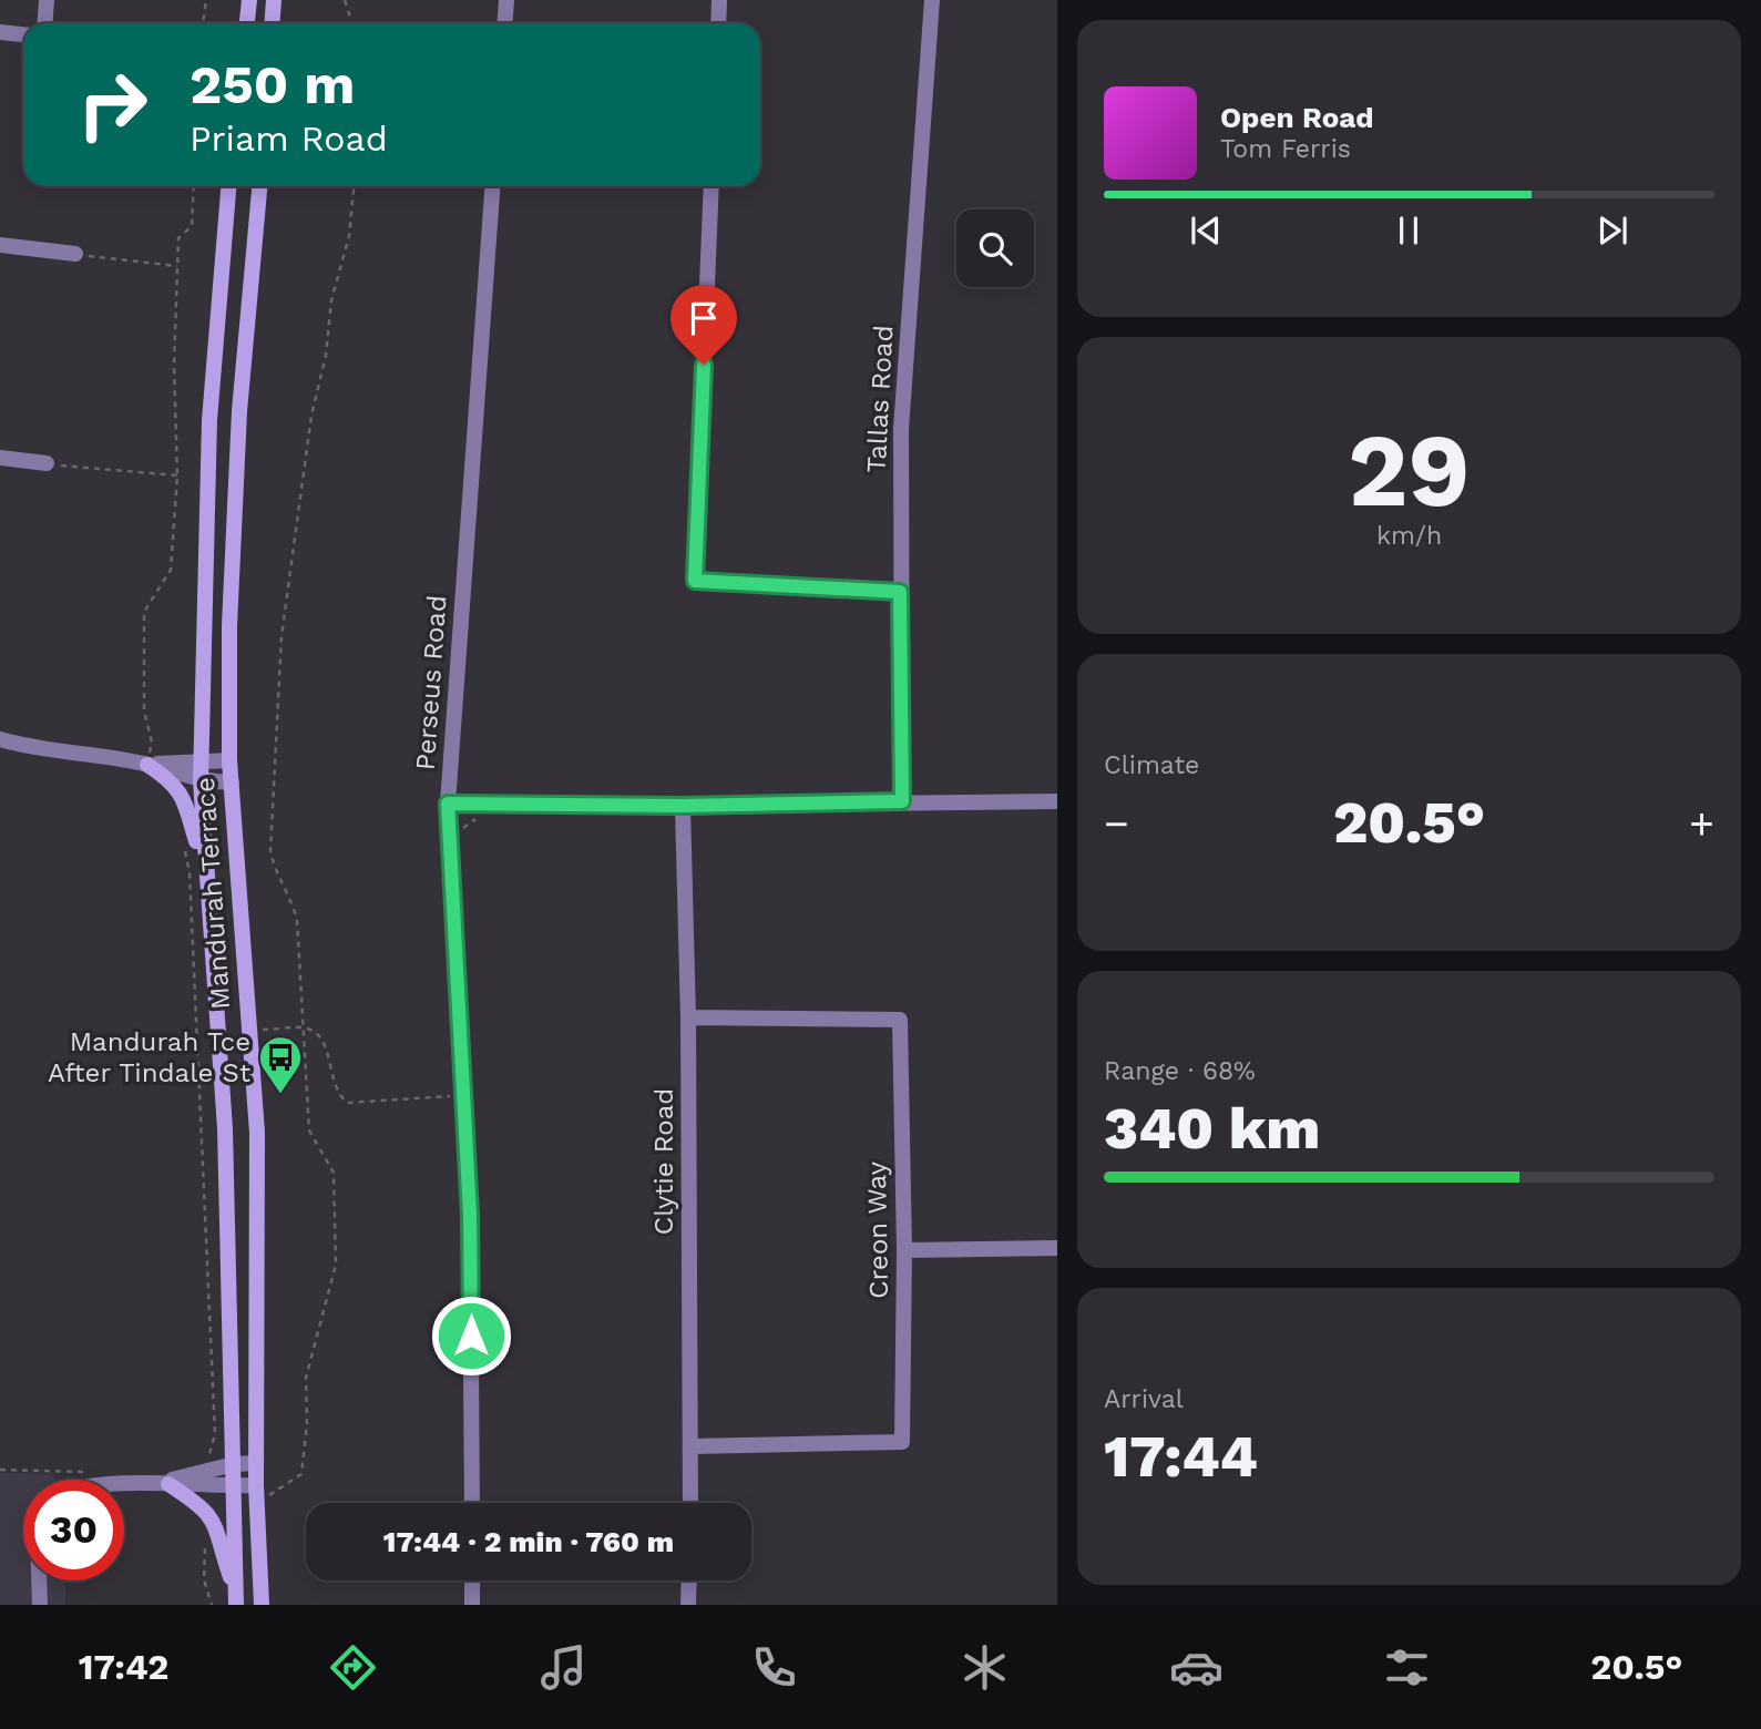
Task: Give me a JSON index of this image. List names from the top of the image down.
{
  "streets": {
    "main road": ["Mandurah Terrace"],
    "street": [
      "Tallas Road",
      "Perseus Road",
      "Clytie Road",
      "Creon Way"
    ]
  },
  "crossings": [
    ["Clytie Road", "Creon Way"]
  ],
  "places": {
    "bus stop": ["Mandurah Tce After Tindale St"]
  },
  "page": {
    "turn": ["250 m", "Priam Road"],
    "song": ["Open Road", "Tom Ferris"],
    "tile": [
      ["29", "km/h"],
      "Climate",
      ["Range · 68%", "340 km"],
      ["Arrival", "17:44"]
    ],
    "heat": ["−", "20.5°", "+"],
    "limit": "30",
    "trip": "17:44 · 2 min · 760 m",
    "tabs": ["17:42", "20.5°"]
  }
}
